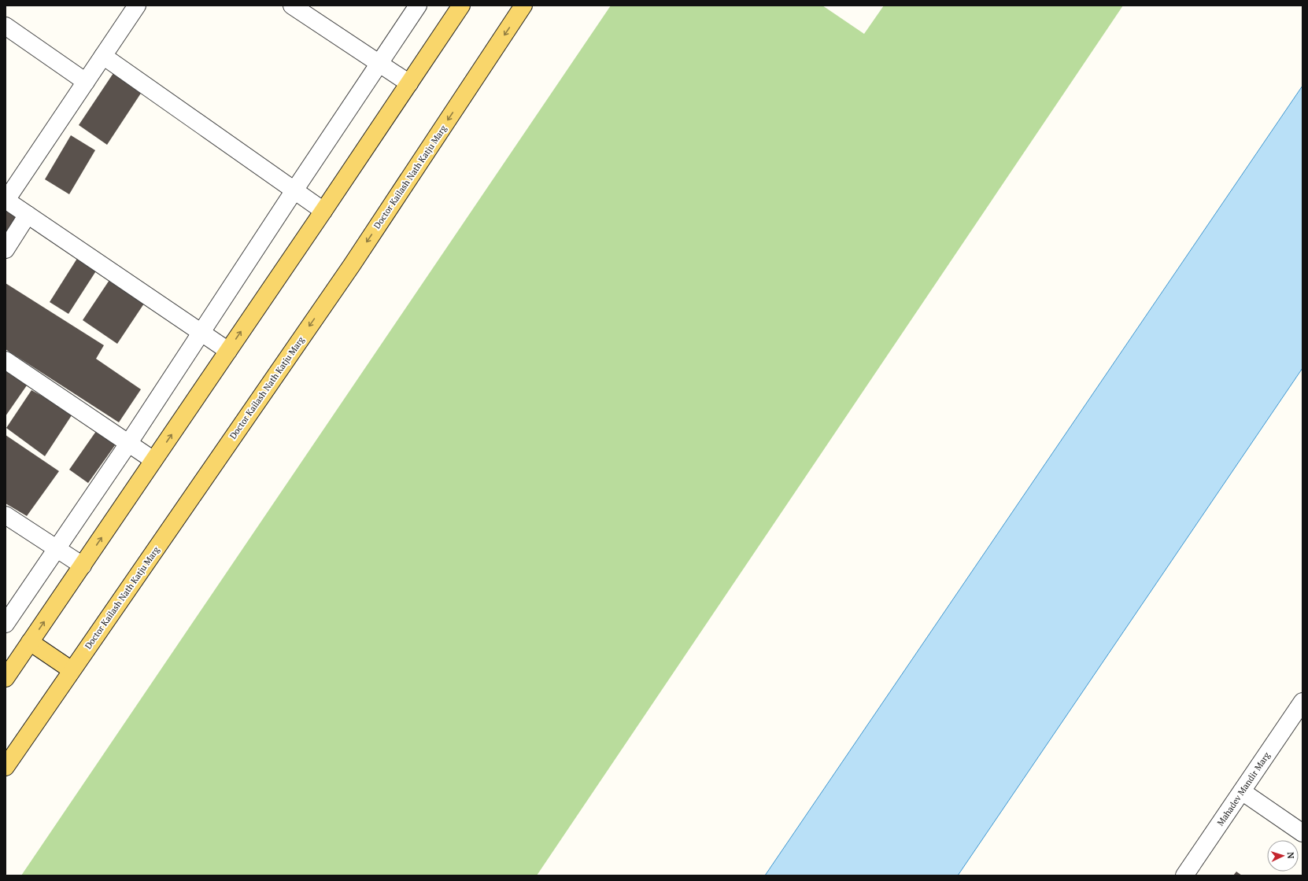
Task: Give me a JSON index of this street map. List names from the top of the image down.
{
  "streets": {
    "main road": ["Doctor Kailash Nath Katju Marg"],
    "street": ["Mahadev Mandir Marg"]
  },
  "north": "right"
}
